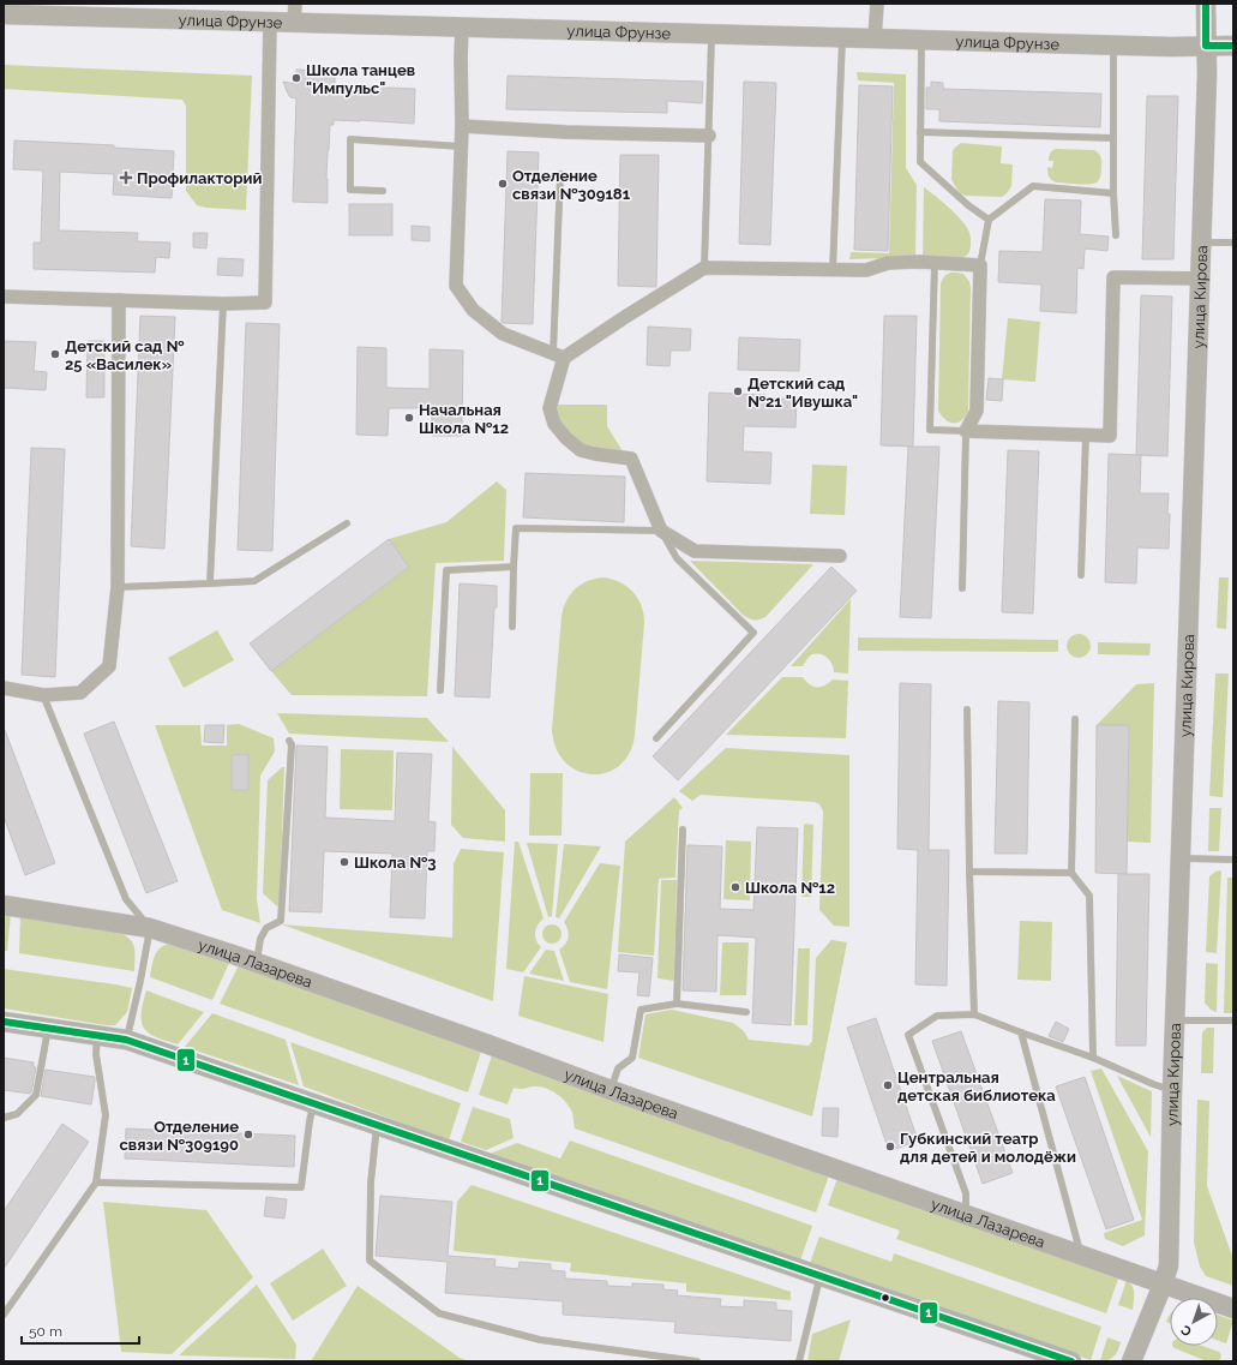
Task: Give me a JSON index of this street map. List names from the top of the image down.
{
  "streets": {
    "main road": ["улица Фрунзе", "улица Кирова", "улица Лазарева"]
  },
  "crossings": [
    ["улица Фрунзе", "улица Кирова"],
    ["улица Кирова", "улица Лазарева"]
  ],
  "places": {
    "other": [
      "Школа танцев \"Импульс\"",
      "Отделение связи №309181",
      "Детский сад № 25 «Василек»",
      "Детский сад №21 \"Ивушка\"",
      "Начальная Школа №12",
      "Школа №3",
      "Школа №12",
      "Центральная детская библиотека",
      "Отделение связи №309190",
      "Губкинский театр для детей и молодёжи"
    ],
    "health": ["Профилакторий"]
  },
  "lines": ["transit line 1"],
  "scale_bar": "50 m",
  "north": "bottom left"
}
